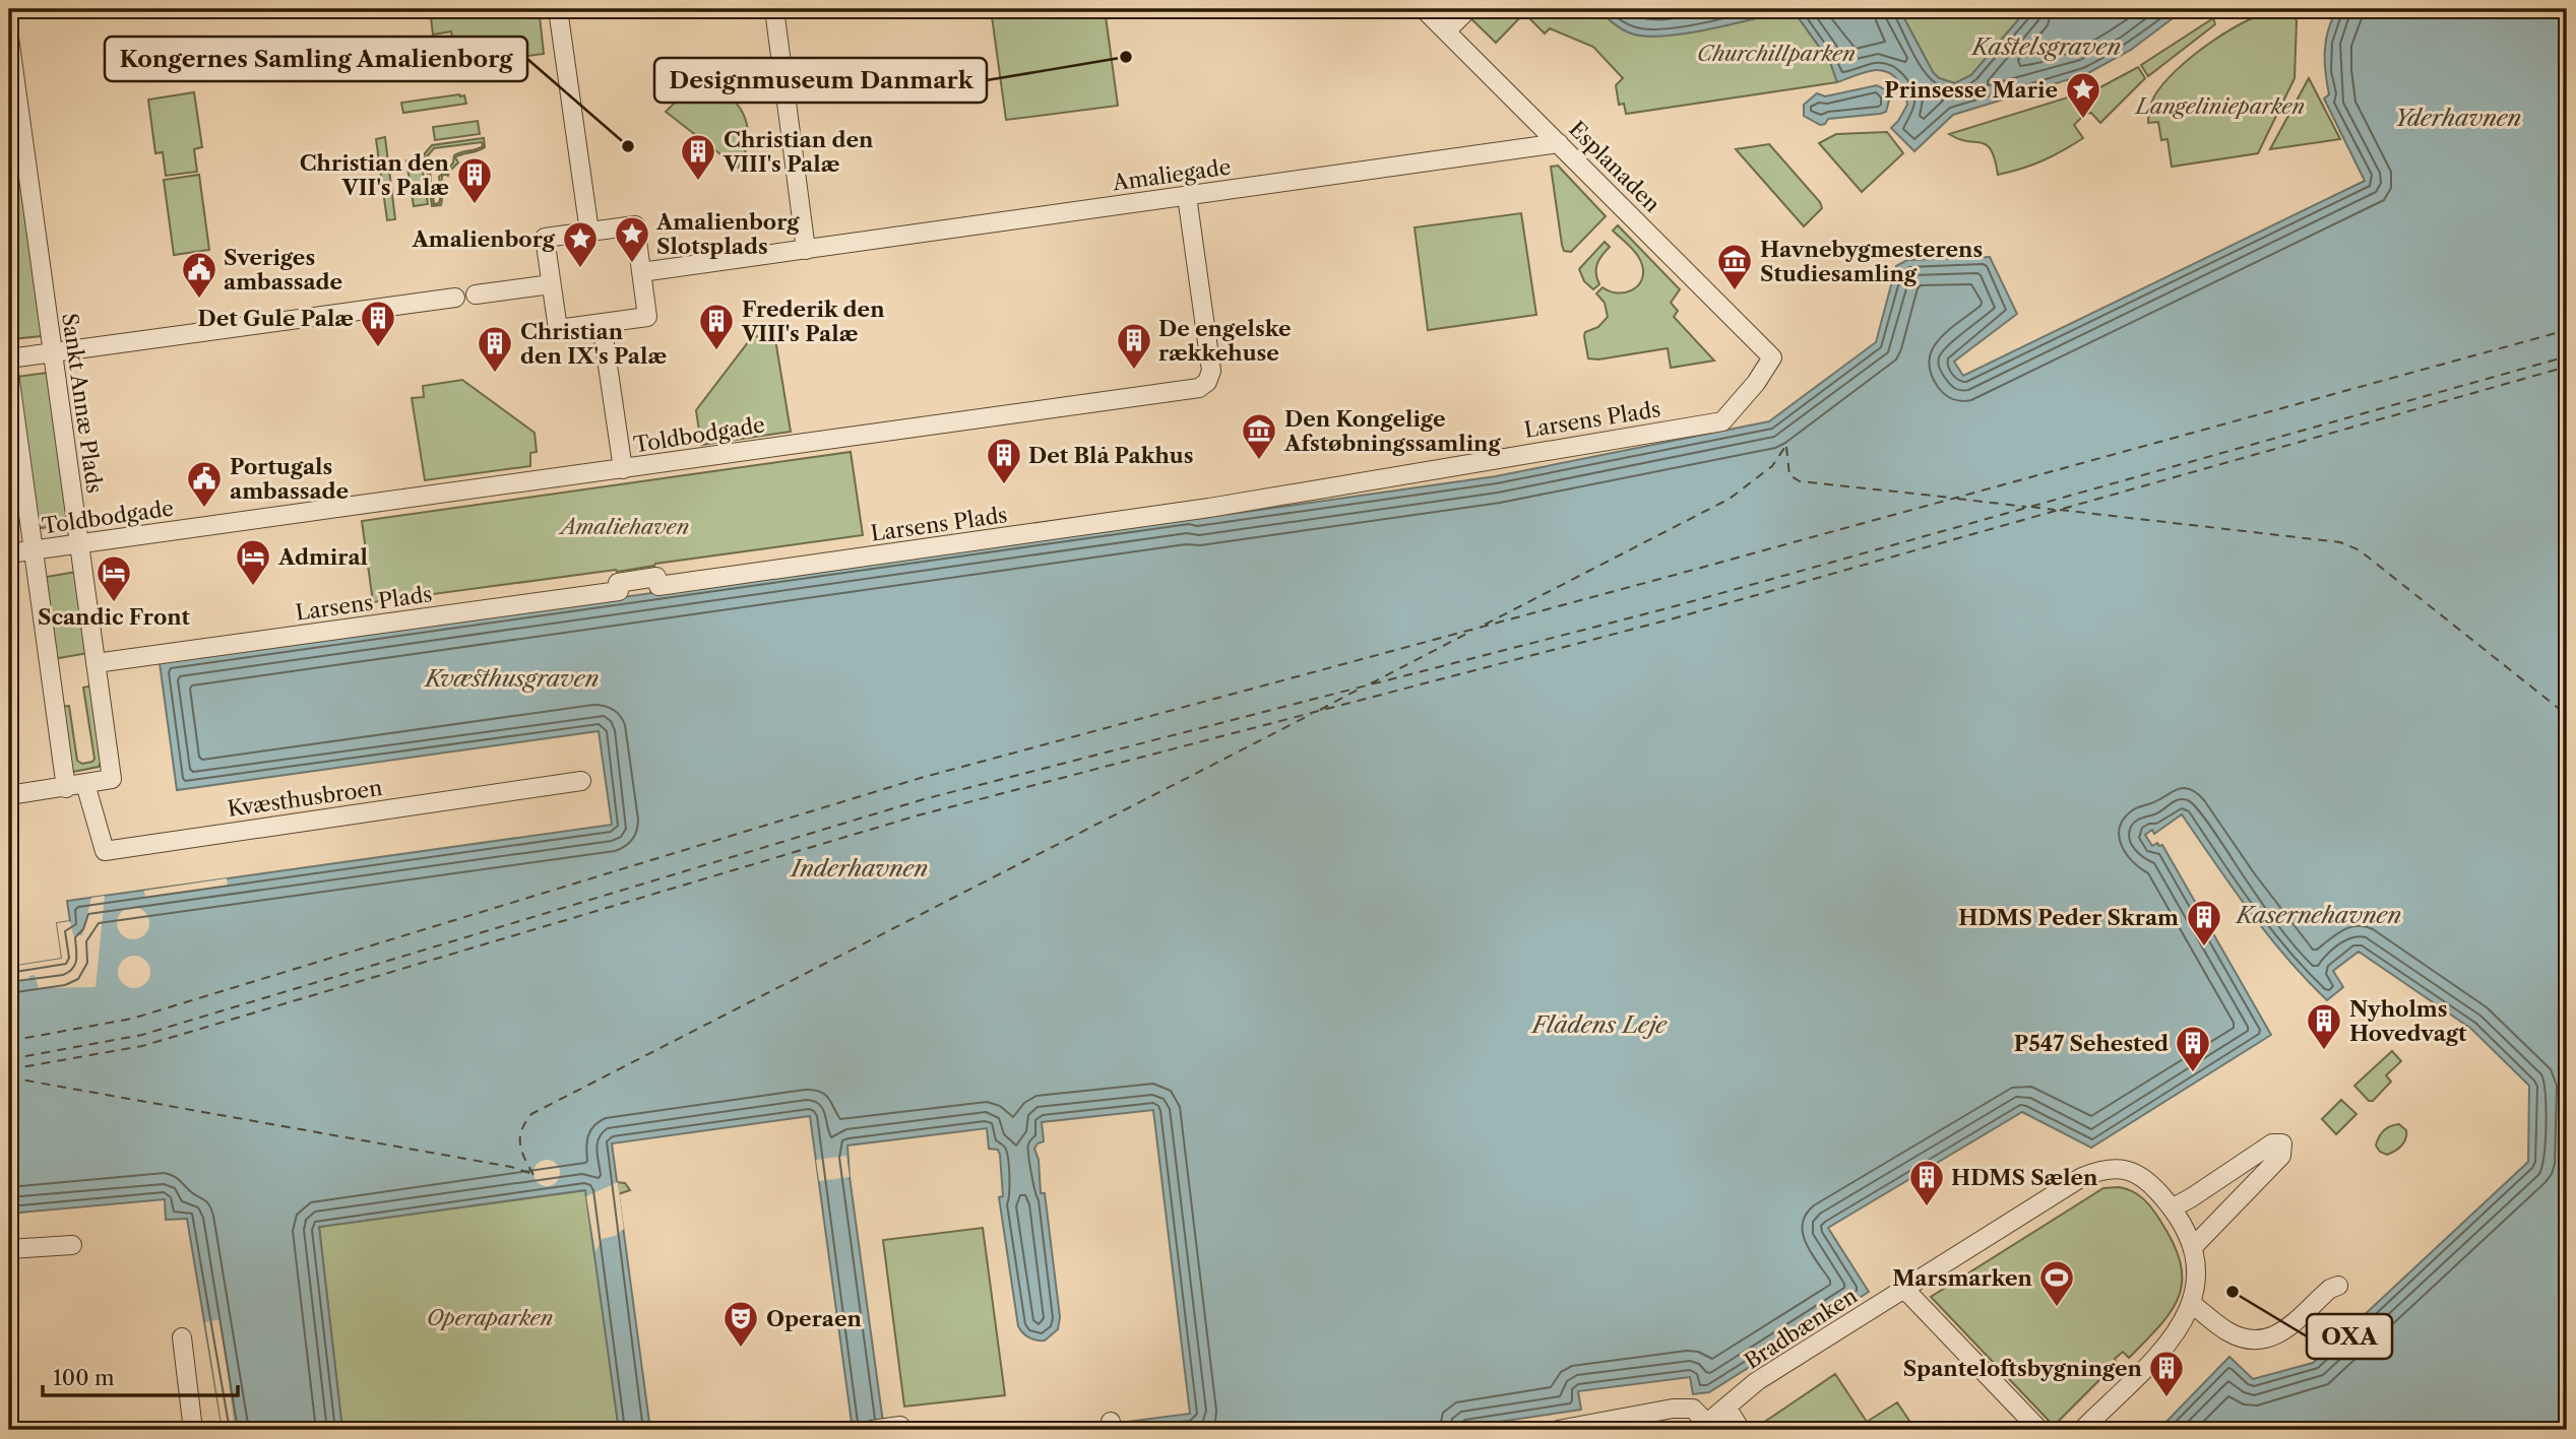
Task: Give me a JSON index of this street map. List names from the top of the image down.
{
  "streets": {
    "street": [
      "Esplanaden",
      "Amaliegade",
      "Sankt Annæ Plads",
      "Larsens Plads",
      "Toldbodgade",
      "Kvæsthusbroen",
      "Bradbænken"
    ]
  },
  "crossings": [
    ["Esplanaden", "Amaliegade"],
    ["Esplanaden", "Larsens Plads"],
    ["Amaliegade", "Toldbodgade"],
    ["Sankt Annæ Plads", "Larsens Plads"],
    ["Sankt Annæ Plads", "Toldbodgade"],
    ["Sankt Annæ Plads", "Kvæsthusbroen"]
  ],
  "water": [
    "Kastelsgraven",
    "Yderhavnen",
    "Kvæsthusgraven",
    "Inderhavnen",
    "Kasernehavnen",
    "Flådens Leje"
  ],
  "parks": [
    "Churchillparken",
    "Langelinieparken",
    "Amaliehaven",
    "Operaparken"
  ],
  "places": {
    "other": ["Designmuseum Danmark", "Kongernes Samling Amalienborg", "OXA"],
    "place": ["Prinsesse Marie", "Amalienborg Slotsplads", "Amalienborg"],
    "building": [
      "Christian den VIII's Palæ",
      "Christian den VII's Palæ",
      "Det Gule Palæ",
      "Frederik den VIII's Palæ",
      "De engelske rækkehuse",
      "Christian den IX's Palæ",
      "Det Blå Pakhus",
      "HDMS Peder Skram",
      "Nyholms Hovedvagt",
      "P547 Sehested",
      "HDMS Sælen",
      "Spanteloftsbygningen"
    ],
    "museum": ["Havnebygmesterens Studiesamling", "Den Kongelige Afstøbningssamling"],
    "public building": ["Sveriges ambassade", "Portugals ambassade"],
    "hotel": ["Admiral", "Scandic Front"],
    "sports": ["Marsmarken"],
    "theatre": ["Operaen"]
  },
  "scale_bar": "100 m"
}
